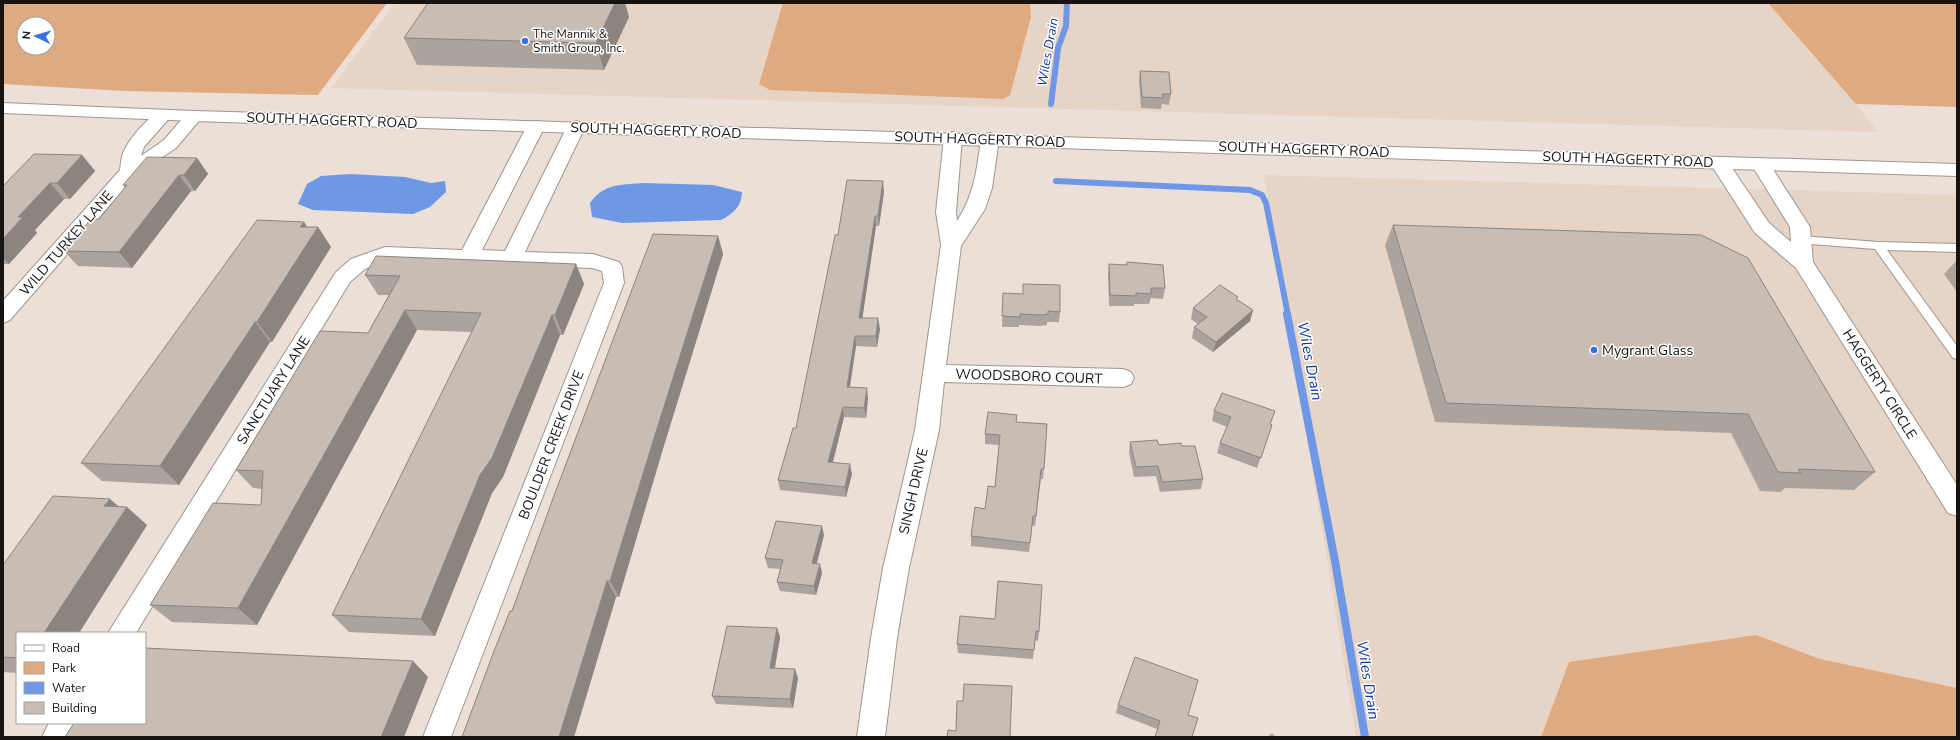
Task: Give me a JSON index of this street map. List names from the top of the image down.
{
  "streets": {
    "street": [
      "SOUTH HAGGERTY ROAD",
      "WILD TURKEY LANE",
      "WOODSBORO COURT",
      "HAGGERTY CIRCLE",
      "SANCTUARY LANE",
      "BOULDER CREEK DRIVE",
      "SINGH DRIVE"
    ]
  },
  "crossings": [
    ["SOUTH HAGGERTY ROAD", "WILD TURKEY LANE"],
    ["SOUTH HAGGERTY ROAD", "HAGGERTY CIRCLE"],
    ["SOUTH HAGGERTY ROAD", "SINGH DRIVE"],
    ["WOODSBORO COURT", "SINGH DRIVE"],
    ["SANCTUARY LANE", "BOULDER CREEK DRIVE"]
  ],
  "water": ["Wiles Drain"],
  "places": ["The Mannik & Smith Group, Inc.", "Mygrant Glass"],
  "legend": [
    "Road",
    "Park",
    "Water",
    "Building"
  ],
  "north": "left"
}
